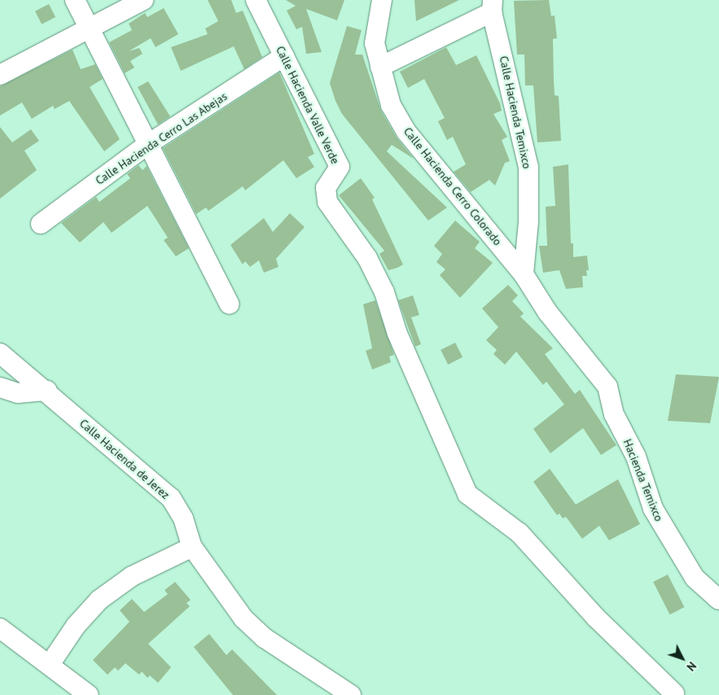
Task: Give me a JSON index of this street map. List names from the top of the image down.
{
  "streets": {
    "street": [
      "Calle Hacienda Valle Verde",
      "Calle Hacienda Temixco",
      "Calle Hacienda Cerro Las Abejas",
      "Calle Hacienda Cerro Colorado",
      "Calle Hacienda de Jerez",
      "Hacienda Temixco"
    ]
  },
  "crossings": [
    ["Calle Hacienda Valle Verde", "Calle Hacienda Cerro Las Abejas"],
    ["Calle Hacienda Temixco", "Calle Hacienda Cerro Colorado"],
    ["Calle Hacienda Temixco", "Hacienda Temixco"],
    ["Calle Hacienda Cerro Colorado", "Hacienda Temixco"]
  ],
  "north": "bottom right"
}
